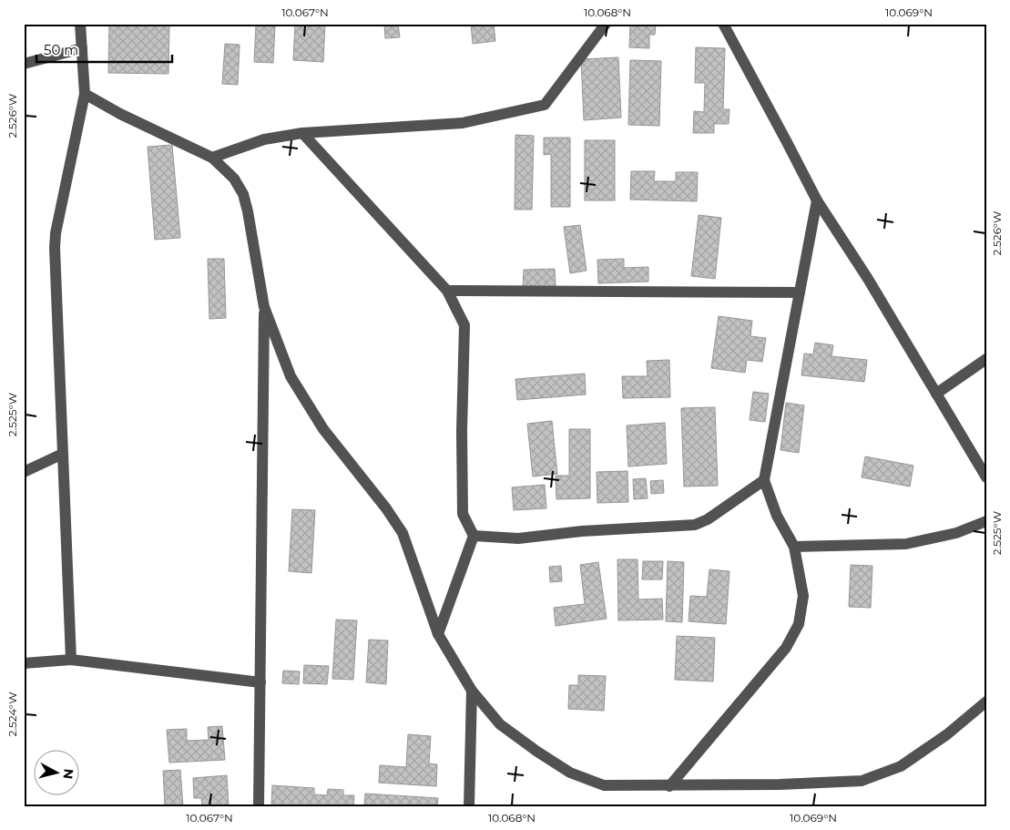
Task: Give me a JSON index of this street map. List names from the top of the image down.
{
  "scale_bar": "50 m",
  "north": "right",
  "coordinates": [
    "10.067°N",
    "10.068°N",
    "10.069°N",
    "2.526°W",
    "2.525°W",
    "2.524°W"
  ]
}
